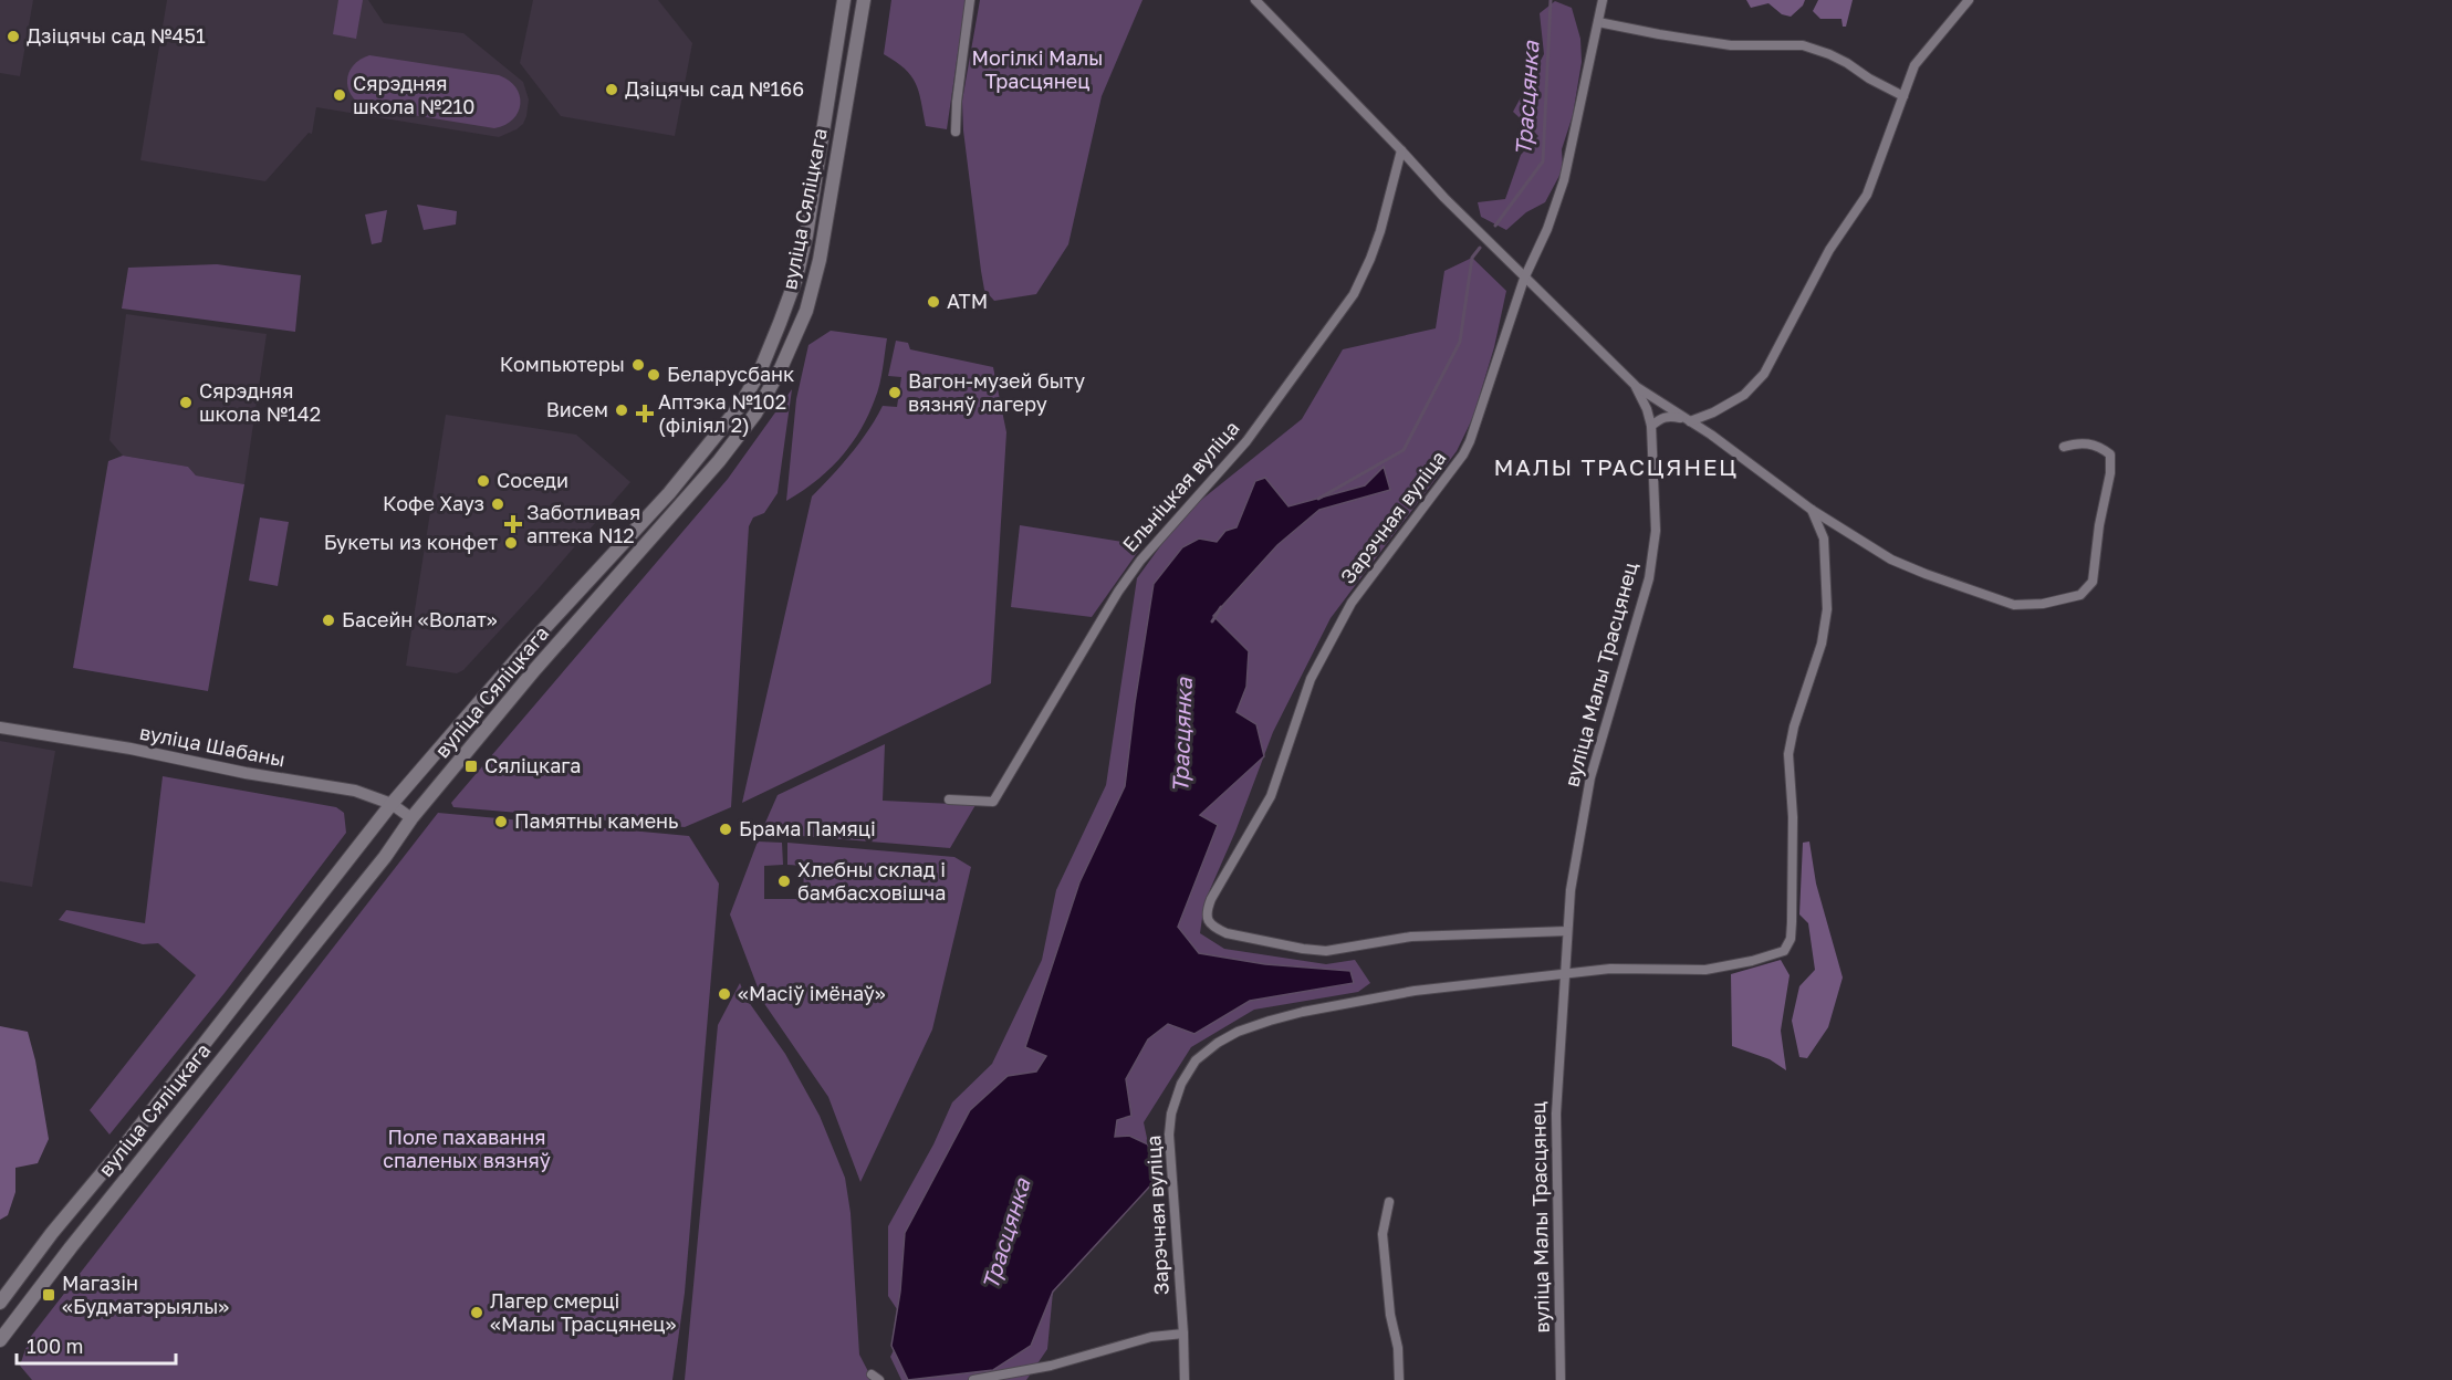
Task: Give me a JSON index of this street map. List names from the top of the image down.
{
  "streets": {
    "main road": ["вуліца Сяліцкага"],
    "street": [
      "Ельніцкая вуліца",
      "Зарэчная вуліца",
      "вуліца Малы Трасцянец",
      "вуліца Шабаны"
    ]
  },
  "crossings": [
    ["вуліца Сяліцкага", "вуліца Шабаны"],
    ["Зарэчная вуліца", "вуліца Малы Трасцянец"]
  ],
  "districts": ["МАЛЫ ТРАСЦЯНЕЦ"],
  "water": ["Трасцянка"],
  "parks": ["Могілкі Малы Трасцянец", "Поле пахавання спаленых вязняў"],
  "places": {
    "other": [
      "Дзіцячы сад №451",
      "Дзіцячы сад №166",
      "Сярэдняя школа №210",
      "АТМ",
      "Компьютеры",
      "Беларусбанк",
      "Вагон-музей быту вязняў лагеру",
      "Сярэдняя школа №142",
      "Висем",
      "Соседи",
      "Кофе Хауз",
      "Букеты из конфет",
      "Басейн «Волат»",
      "Памятны камень",
      "Брама Памяці",
      "Хлебны склад і бамбасховішча",
      "«Масіў імёнаў»",
      "Лагер смерці «Малы Трасцянец»"
    ],
    "health": ["Аптэка №102 (філіял 2)", "Заботливая аптека N12"],
    "transit": ["Сяліцкага", "Магазін «Будматэрыялы»"]
  },
  "scale_bar": "100 m"
}
